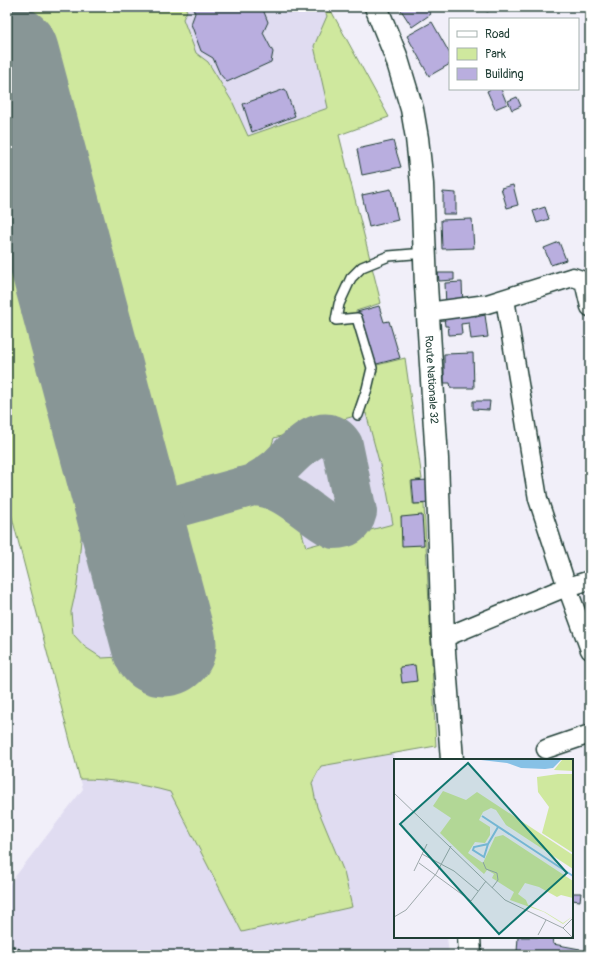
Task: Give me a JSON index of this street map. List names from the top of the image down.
{
  "streets": {
    "street": ["Route Nationale 32"]
  },
  "legend": ["Road", "Park", "Building"]
}
